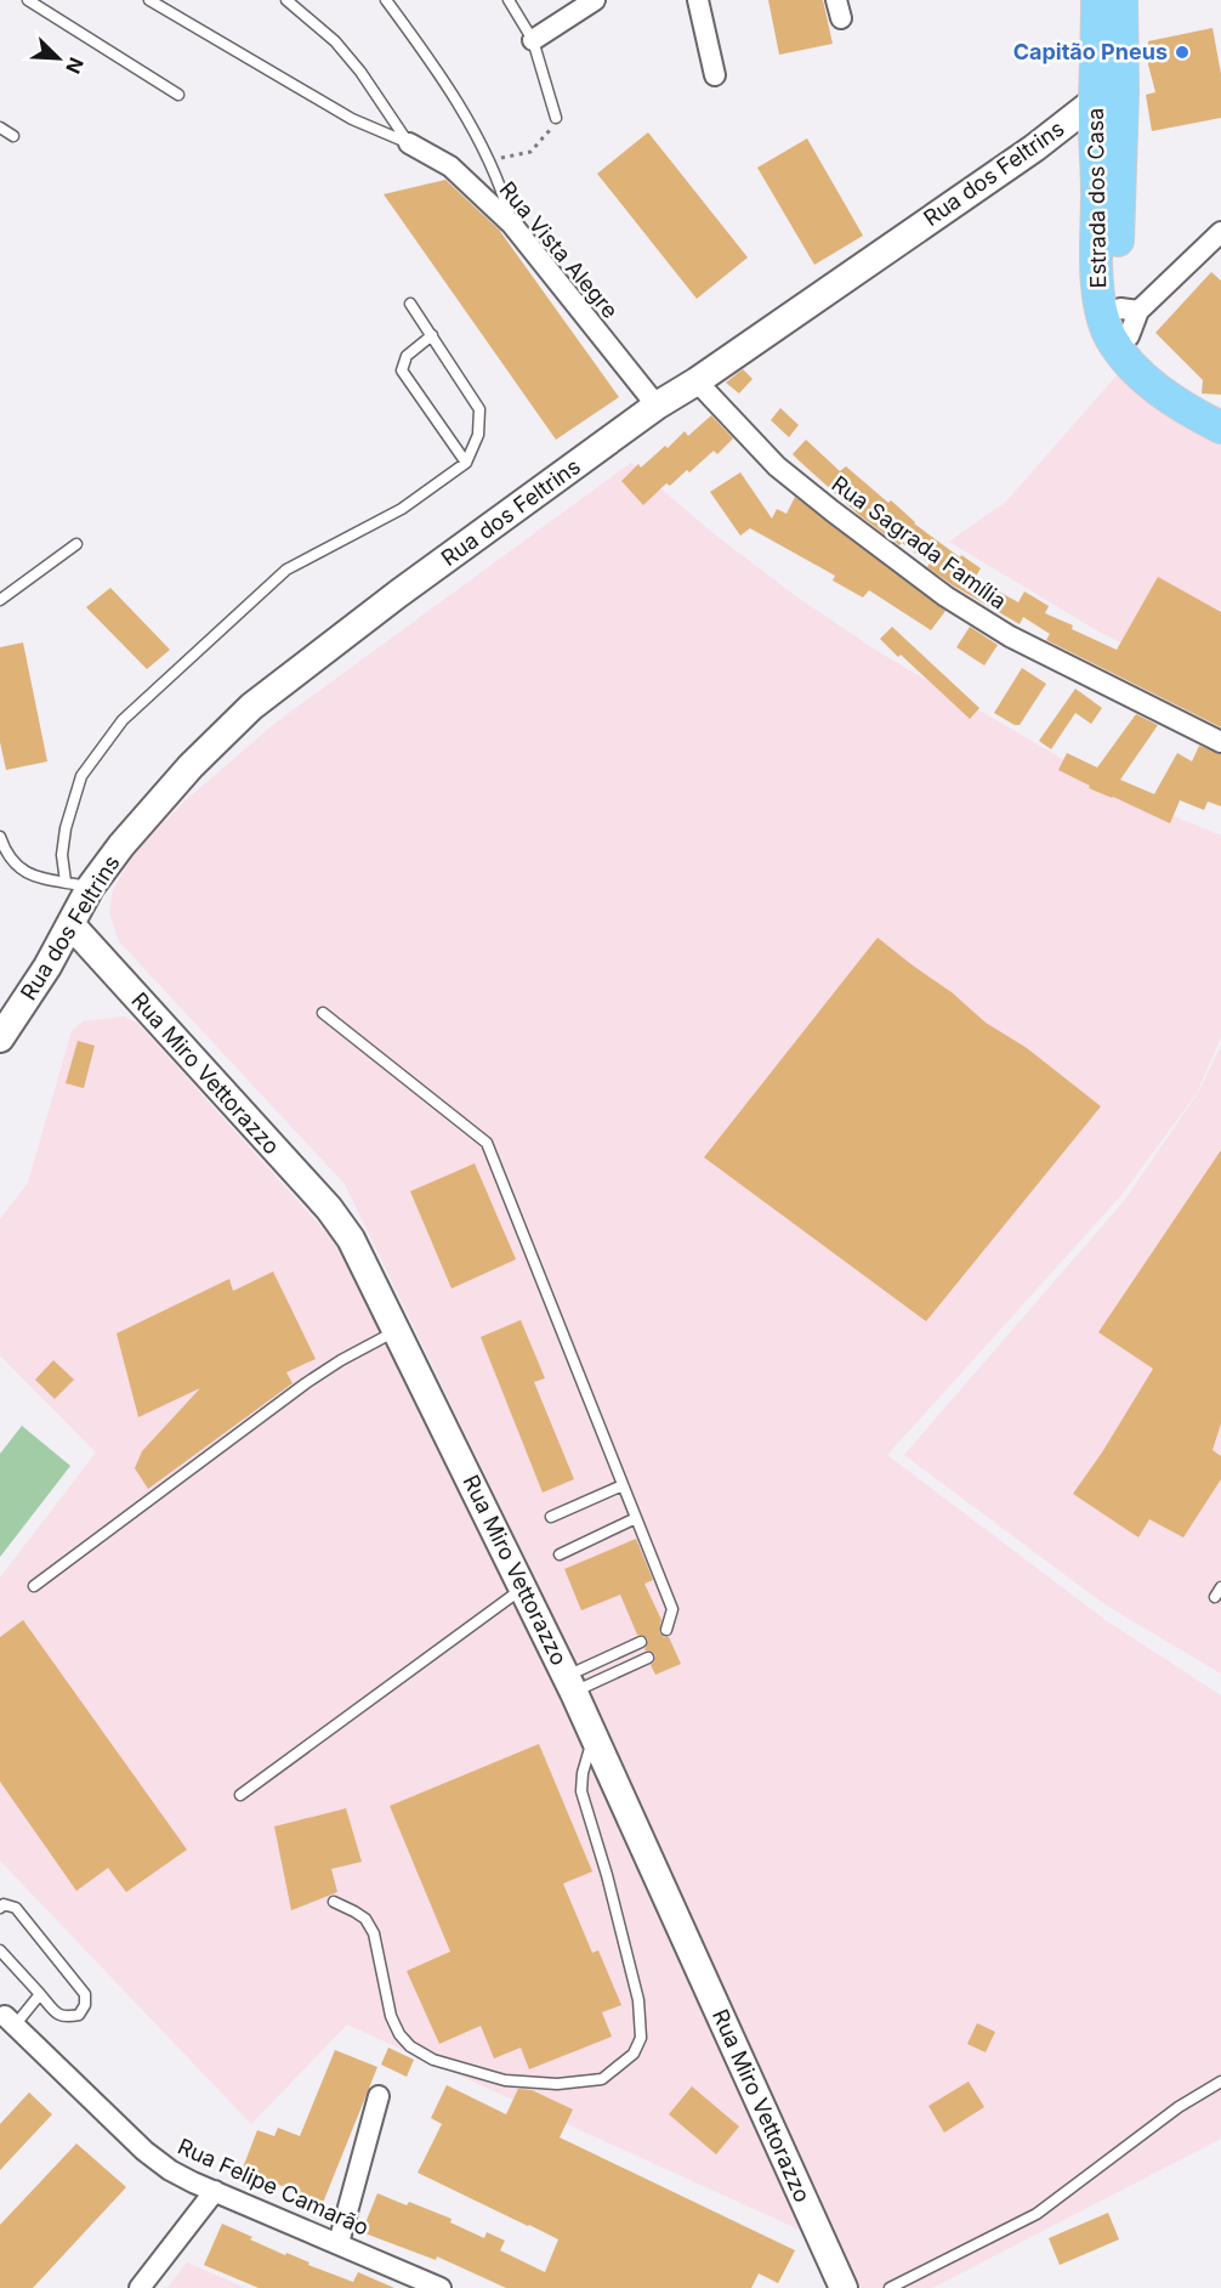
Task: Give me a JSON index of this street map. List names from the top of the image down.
{
  "streets": {
    "main road": ["Estrada dos Casa"],
    "street": [
      "Rua dos Feltrins",
      "Rua Vista Alegre",
      "Rua Sagrada Família",
      "Rua Miro Vettorazzo",
      "Rua Felipe Camarão"
    ]
  },
  "crossings": [
    ["Rua dos Feltrins", "Estrada dos Casa"],
    ["Rua dos Feltrins", "Rua Vista Alegre"],
    ["Rua dos Feltrins", "Rua Sagrada Família"],
    ["Rua dos Feltrins", "Rua Miro Vettorazzo"]
  ],
  "places": ["Capitão Pneus"],
  "north": "bottom right"
}
